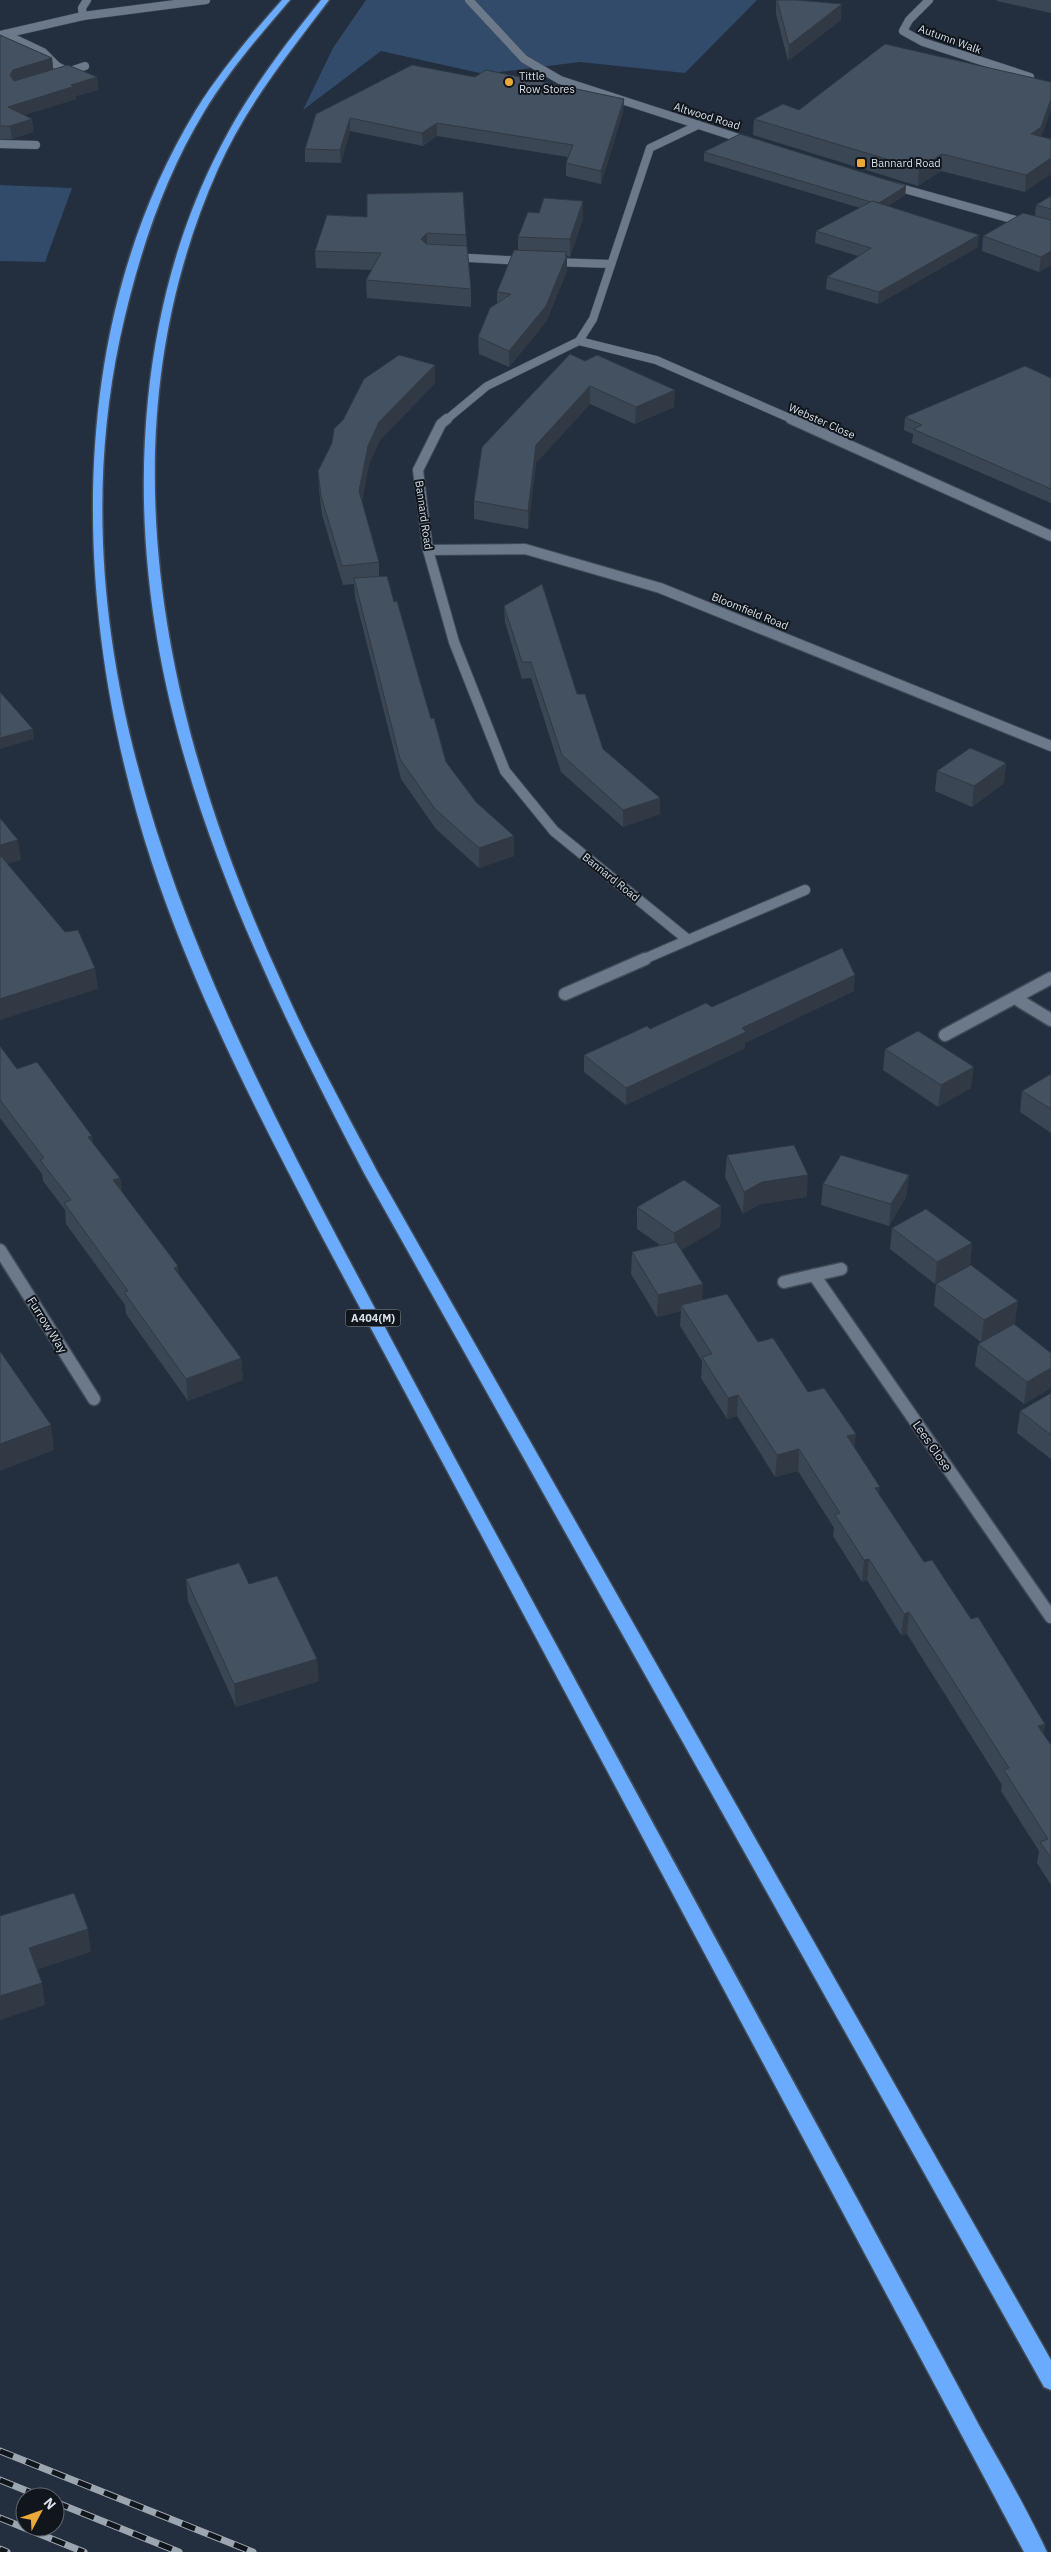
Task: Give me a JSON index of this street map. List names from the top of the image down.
{
  "streets": {
    "highway": ["A404(M)"],
    "street": [
      "Autumn Walk",
      "Altwood Road",
      "Webster Close",
      "Bannard Road",
      "Bloomfield Road",
      "Furrow Way",
      "Lees Close"
    ]
  },
  "crossings": [
    ["Webster Close", "Bannard Road"],
    ["Bannard Road", "Bloomfield Road"]
  ],
  "places": {
    "other": ["Tittle Row Stores"],
    "transit": ["Bannard Road"]
  },
  "north": "top right"
}
